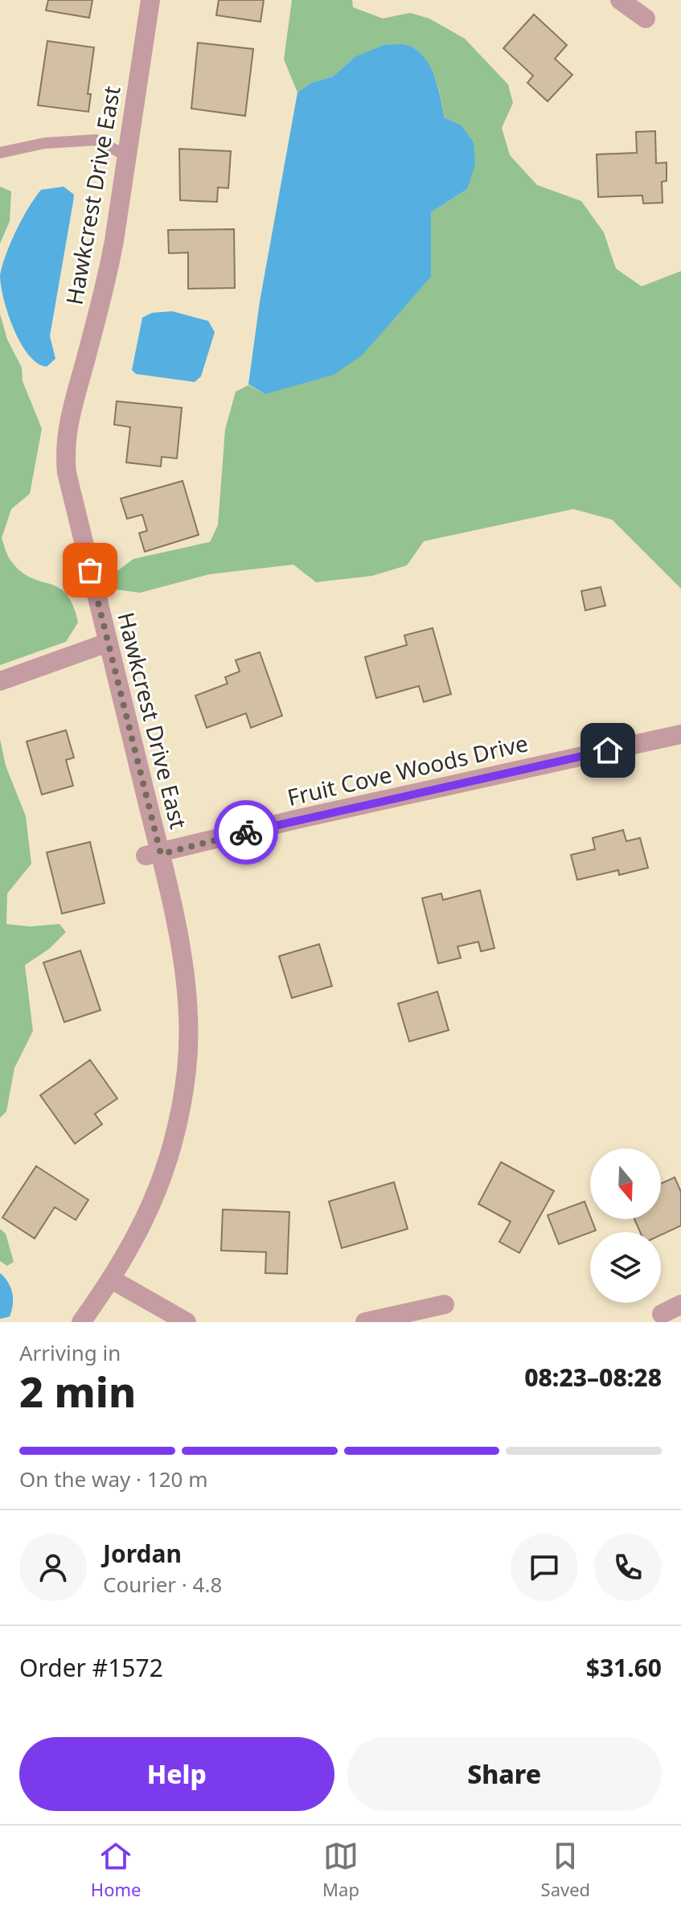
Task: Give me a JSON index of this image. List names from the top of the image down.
{
  "streets": {
    "street": ["Hawkcrest Drive East", "Fruit Cove Woods Drive"]
  },
  "crossings": [
    ["Hawkcrest Drive East", "Fruit Cove Woods Drive"]
  ],
  "north": "bottom",
  "page": {
    "heading": ["2 min", "Arriving in", "08:23–08:28"],
    "panel": [
      "Jordan",
      "Courier · 4.8",
      "Order #1572",
      "$31.60"
    ],
    "bar": "On the way · 120 m",
    "buttons": ["Help", "Share"],
    "tabs": ["Home", "Map", "Saved"]
  }
}
